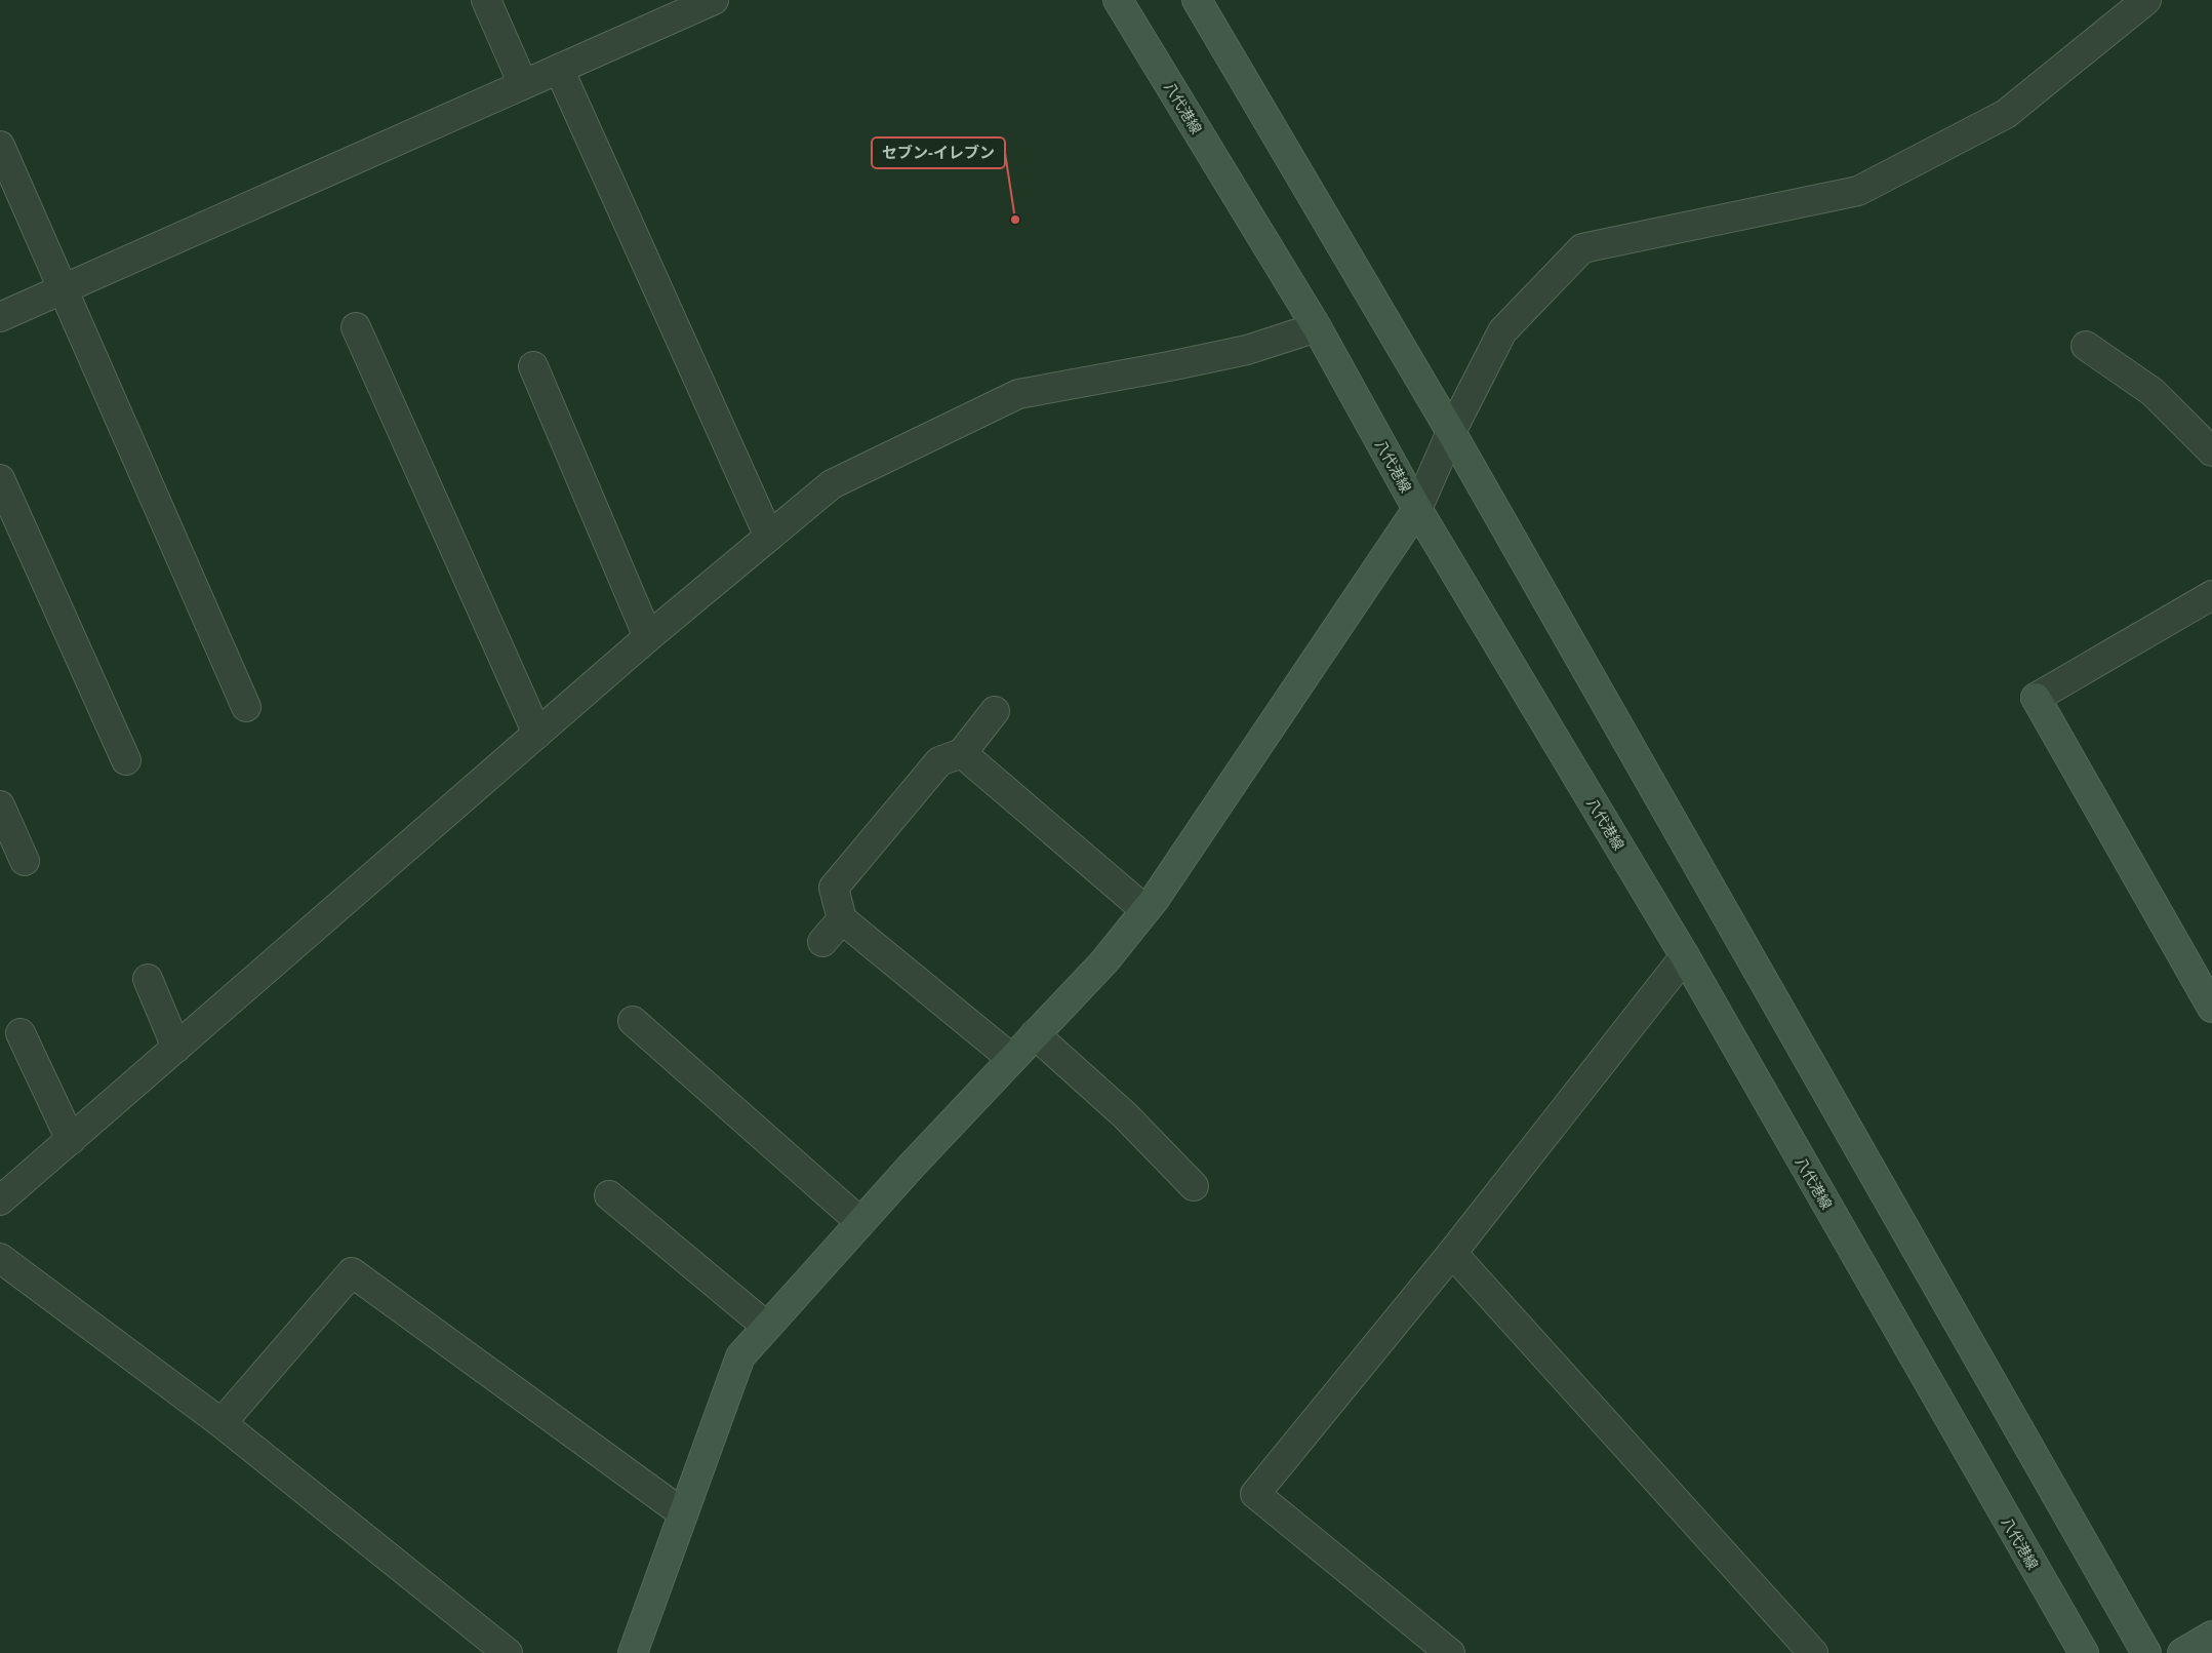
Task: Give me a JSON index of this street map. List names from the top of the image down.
{
  "streets": {
    "main road": ["八代港線"]
  },
  "places": ["セブン-イレブン"]
}
